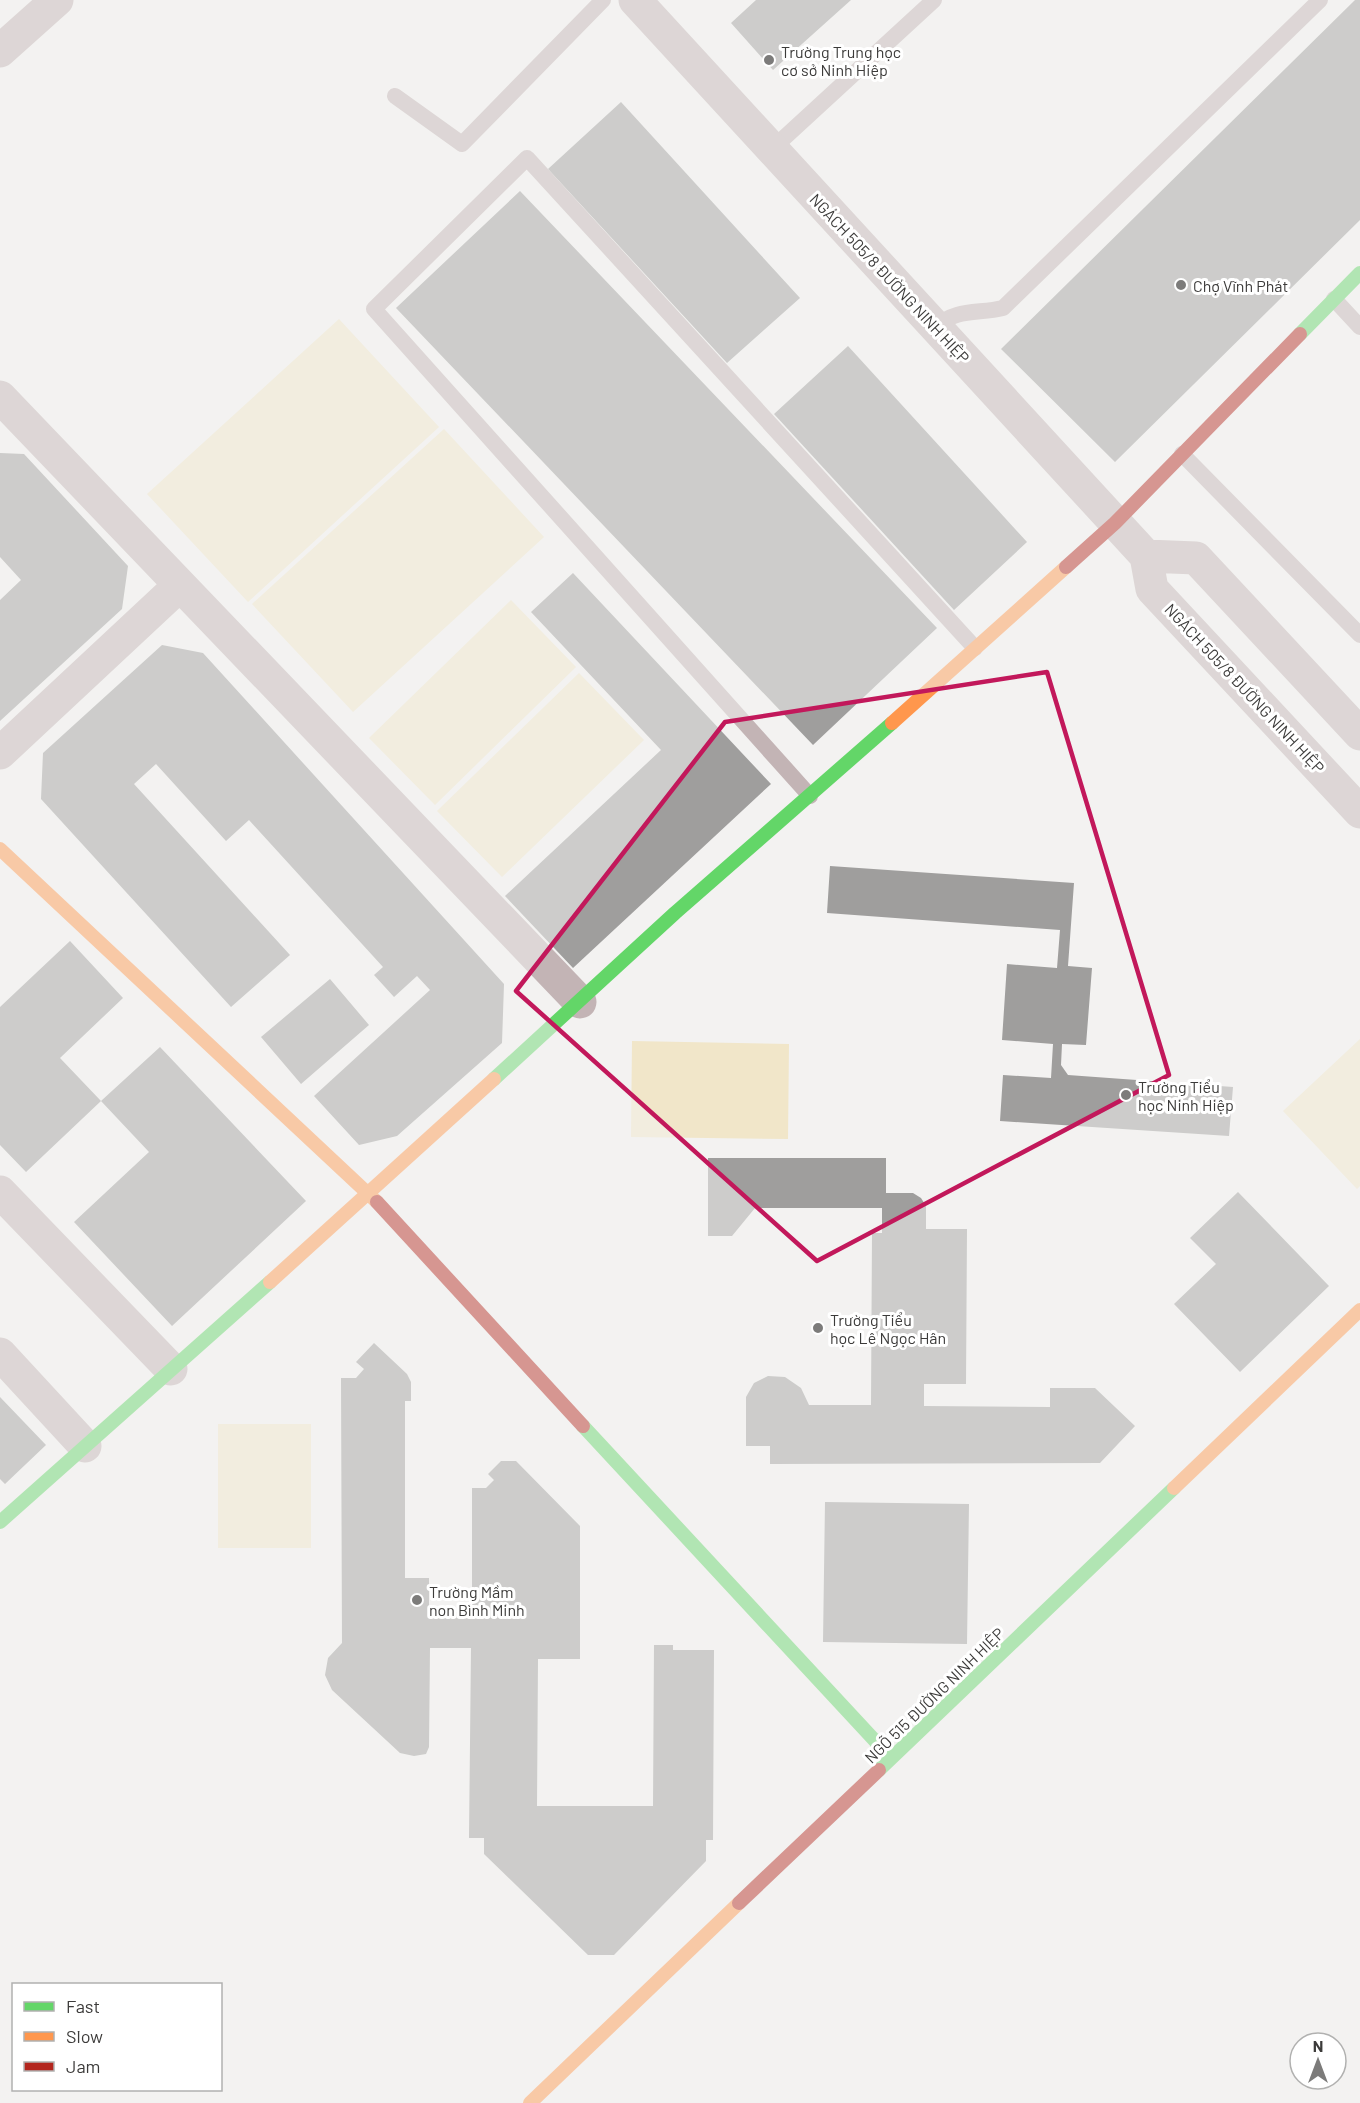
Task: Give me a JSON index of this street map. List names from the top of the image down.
{
  "streets": {
    "street": ["NGÁCH 505/8 ĐƯỜNG NINH HIỆP", "NGÕ 515 ĐƯỜNG NINH HIỆP"]
  },
  "places": [
    "Trường Trung học cơ sở Ninh Hiệp",
    "Chợ Vĩnh Phát",
    "Trường Tiểu học Ninh Hiệp",
    "Trường Tiểu học Lê Ngọc Hân",
    "Trường Mầm non Bình Minh"
  ],
  "legend": ["Fast", "Slow", "Jam"],
  "north": "top"
}
